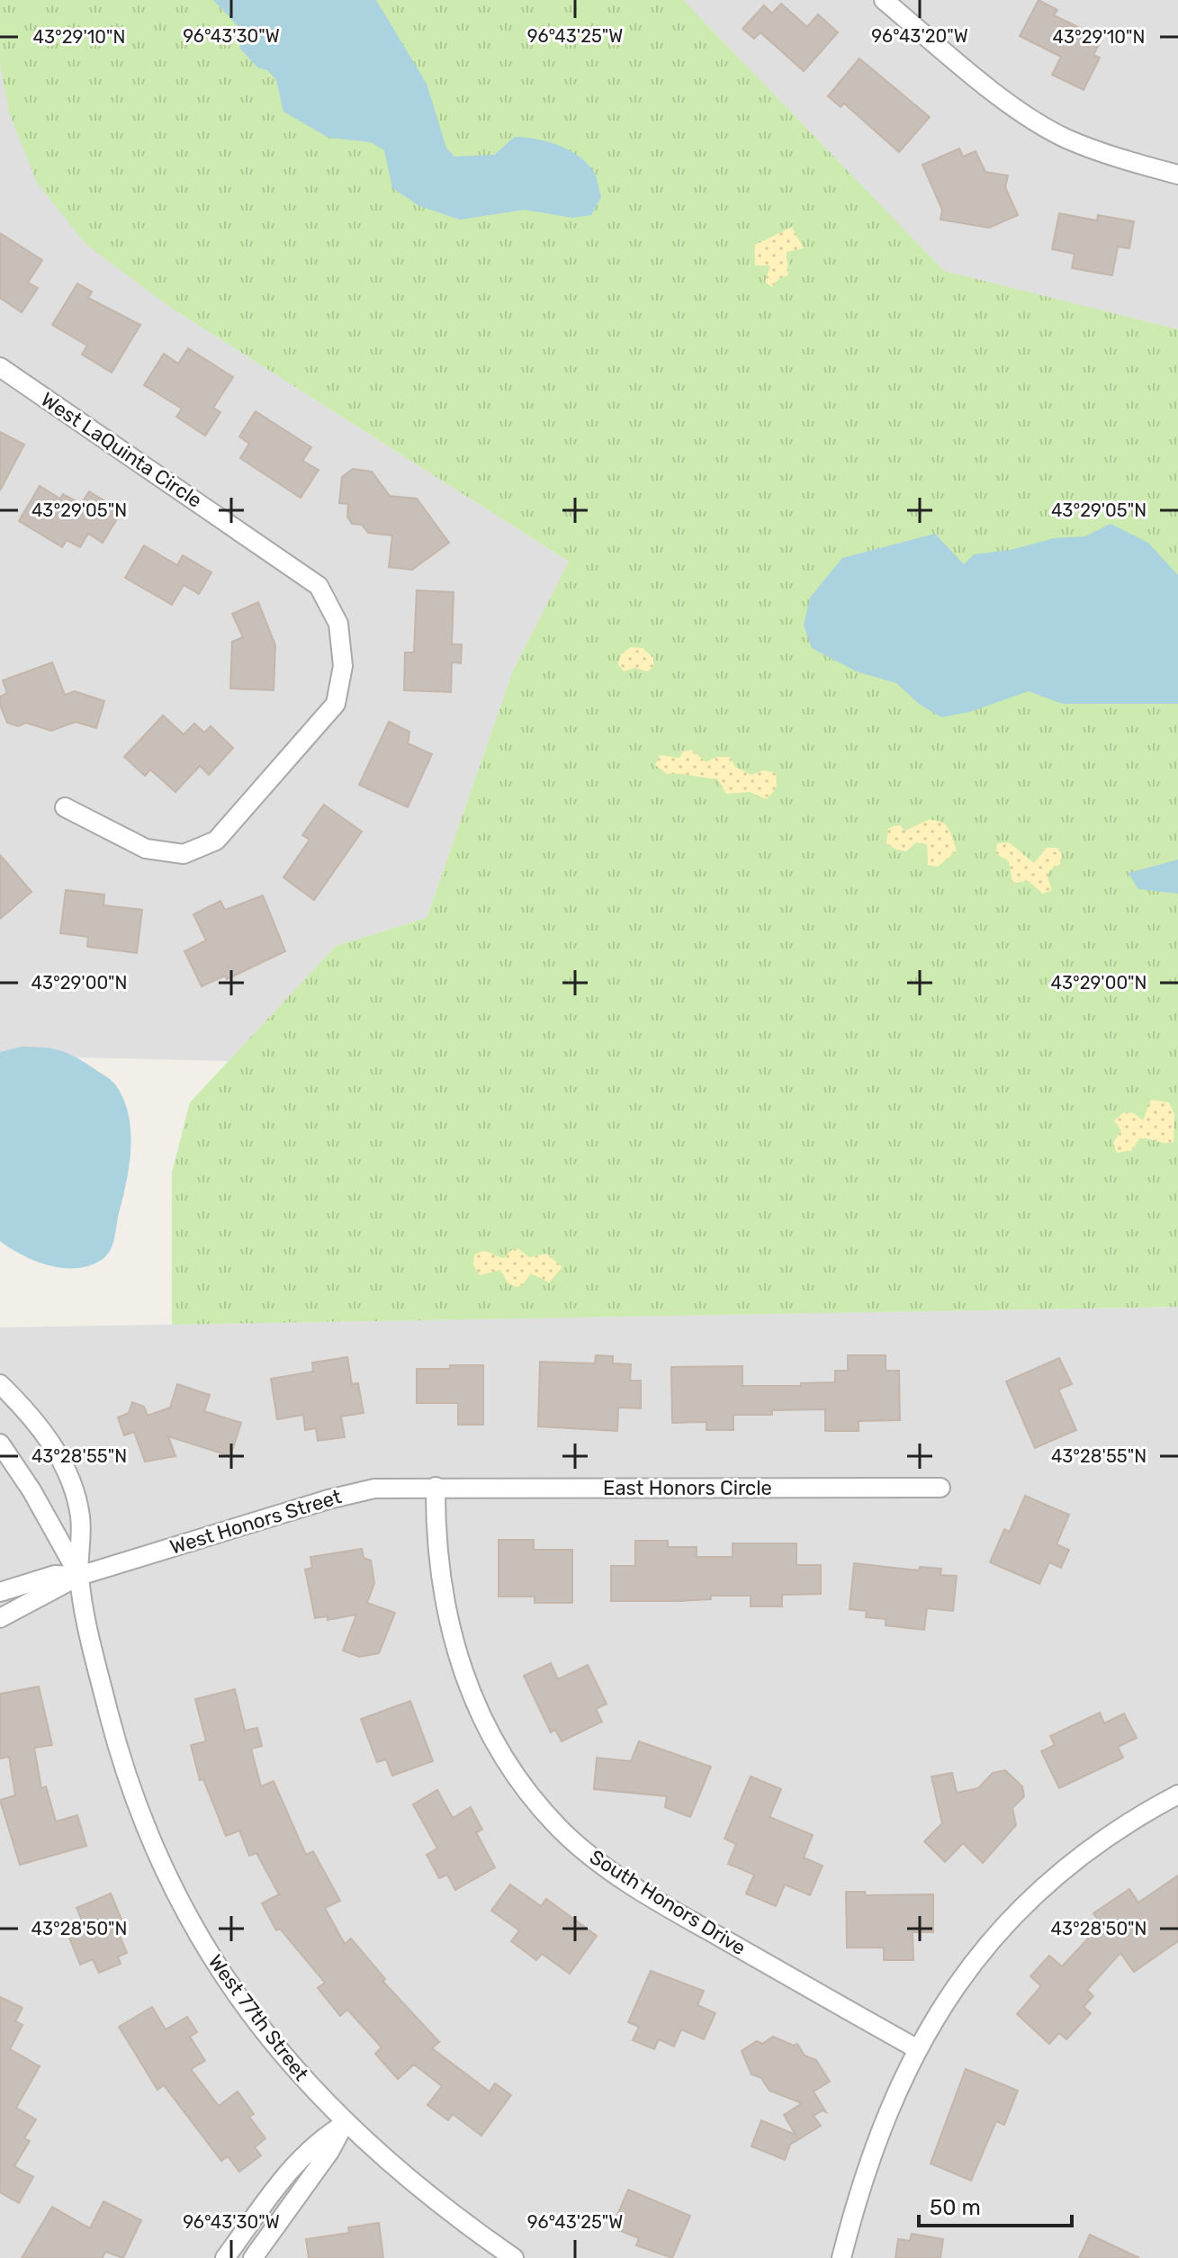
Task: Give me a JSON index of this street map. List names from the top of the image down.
{
  "streets": {
    "street": [
      "West LaQuinta Circle",
      "East Honors Circle",
      "West Honors Street",
      "South Honors Drive",
      "West 77th Street"
    ]
  },
  "crossings": [
    ["East Honors Circle", "West Honors Street"],
    ["East Honors Circle", "South Honors Drive"],
    ["West Honors Street", "South Honors Drive"],
    ["West Honors Street", "West 77th Street"]
  ],
  "scale_bar": "50 m",
  "coordinates": [
    "96°43'30\"W",
    "96°43'25\"W",
    "96°43'20\"W",
    "43°29'10\"N",
    "43°29'05\"N",
    "43°29'00\"N",
    "43°28'55\"N",
    "43°28'50\"N"
  ]
}
